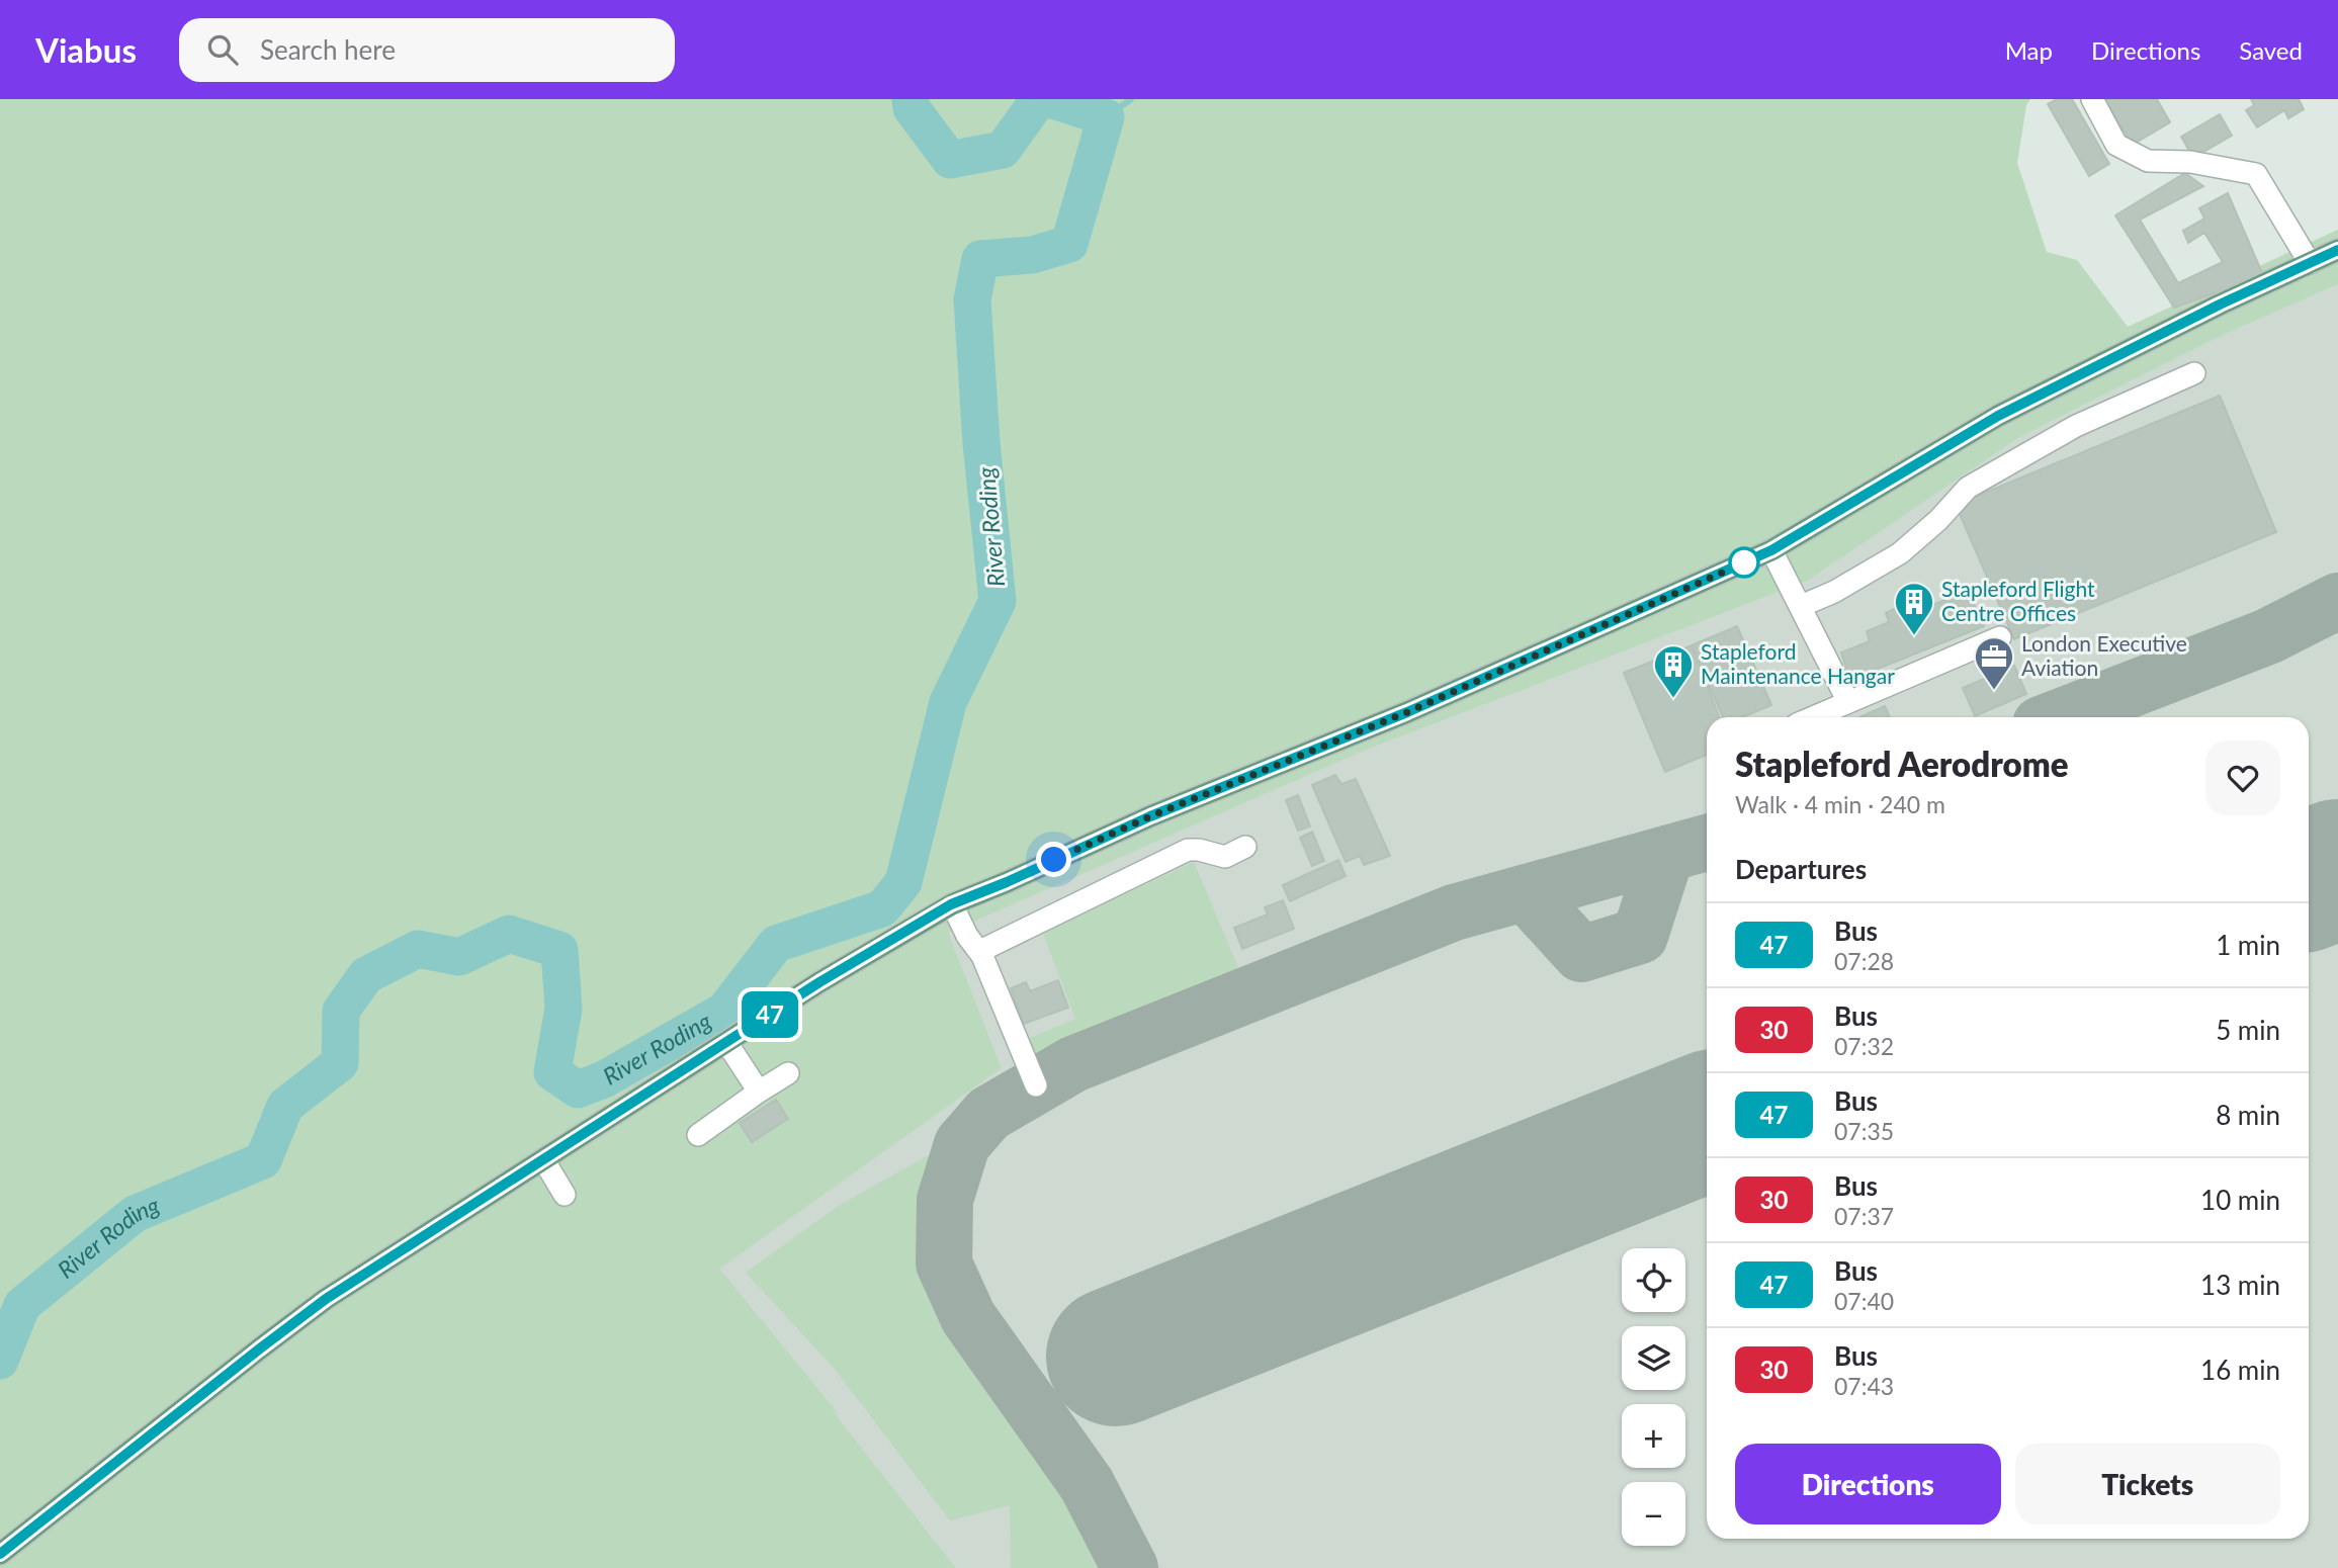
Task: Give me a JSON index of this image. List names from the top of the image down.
{
  "water": ["River Roding"],
  "places": {
    "building": ["Stapleford Flight Centre Offices", "Stapleford Maintenance Hangar"],
    "office": ["London Executive Aviation"]
  },
  "lines": ["bus line 47"],
  "page": {
    "header": "Viabus",
    "search": "Search here",
    "nav": ["Map", "Directions", "Saved"],
    "on_map": "47",
    "heading": [
      ["Stapleford Aerodrome", "Walk · 4 min · 240 m"],
      "Departures"
    ],
    "list": [
      {
        "mark": "47",
        "name": "Bus",
        "note": "07:28",
        "value": "1 min"
      },
      {
        "mark": "30",
        "name": "Bus",
        "note": "07:32",
        "value": "5 min"
      },
      {
        "mark": "47",
        "name": "Bus",
        "note": "07:35",
        "value": "8 min"
      },
      {
        "mark": "30",
        "name": "Bus",
        "note": "07:37",
        "value": "10 min"
      },
      {
        "mark": "47",
        "name": "Bus",
        "note": "07:40",
        "value": "13 min"
      },
      {
        "mark": "30",
        "name": "Bus",
        "note": "07:43",
        "value": "16 min"
      }
    ],
    "map_buttons": ["+", "−"],
    "buttons": ["Directions", "Tickets"]
  }
}
